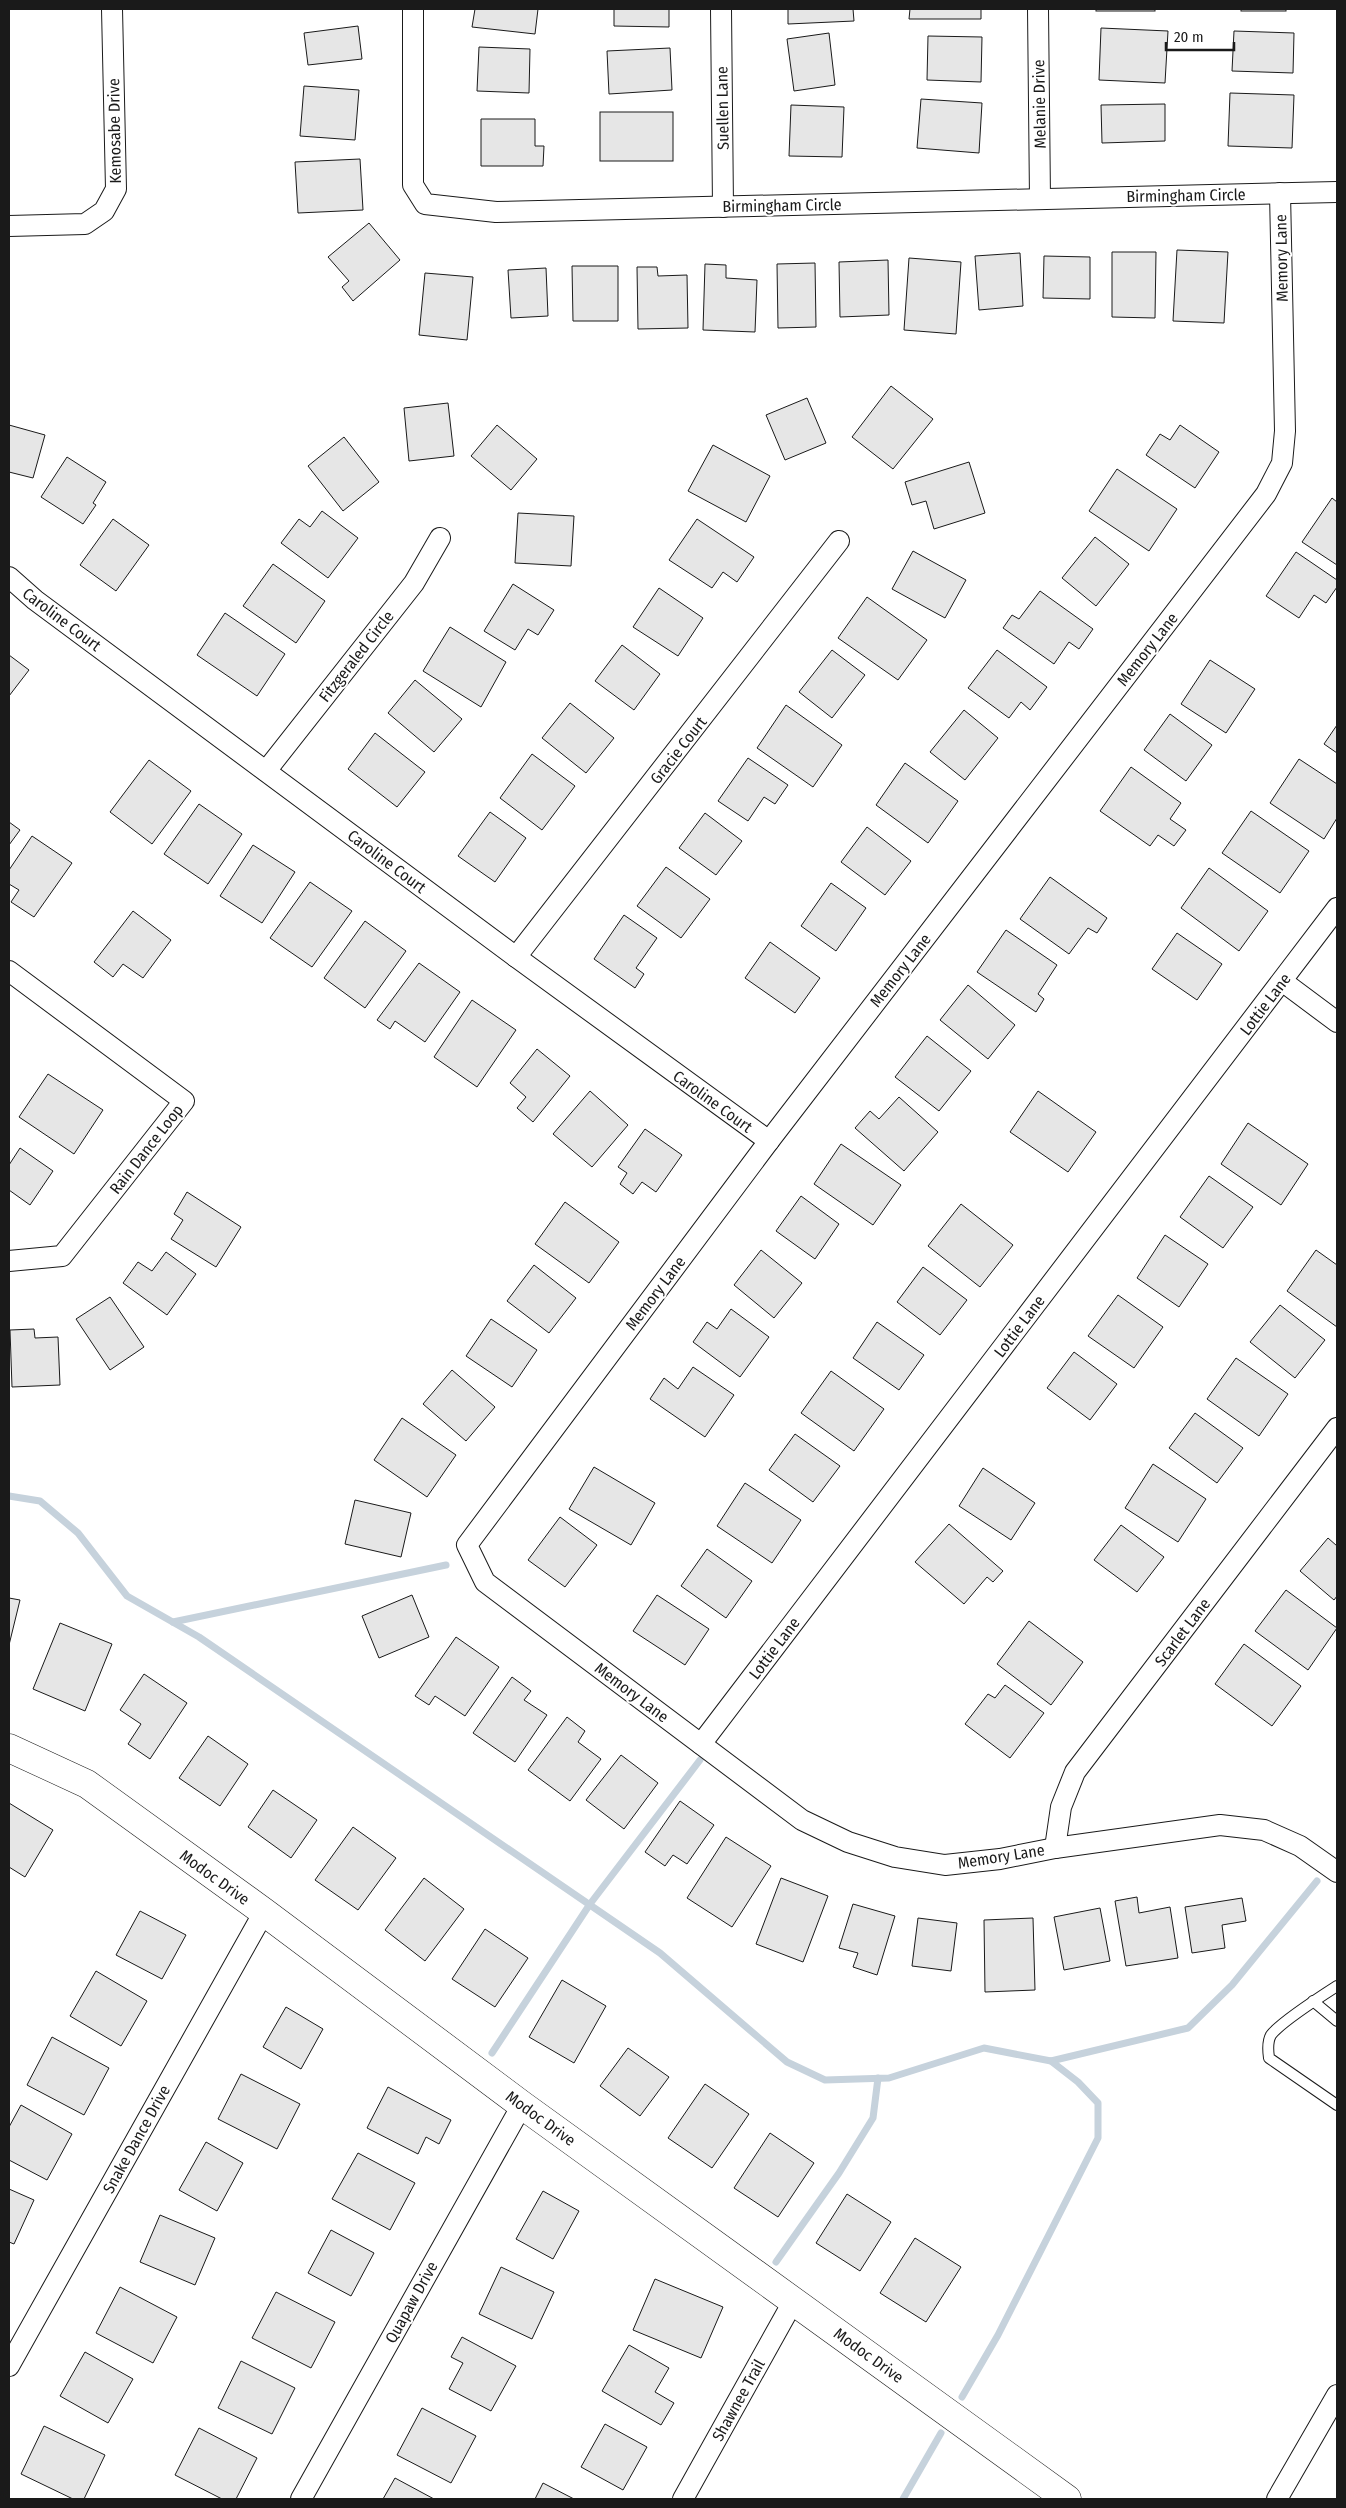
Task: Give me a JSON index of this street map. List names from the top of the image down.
{
  "streets": {
    "street": [
      "Melanie Drive",
      "Suellen Lane",
      "Kemosabe Drive",
      "Birmingham Circle",
      "Memory Lane",
      "Caroline Court",
      "Fitzgeraled Circle",
      "Gracie Court",
      "Lottie Lane",
      "Rain Dance Loop",
      "Scarlet Lane",
      "Modoc Drive",
      "Snake Dance Drive",
      "Quapaw Drive",
      "Shawnee Trail"
    ]
  },
  "crossings": [
    ["Melanie Drive", "Birmingham Circle"],
    ["Suellen Lane", "Birmingham Circle"],
    ["Birmingham Circle", "Memory Lane"],
    ["Memory Lane", "Caroline Court"],
    ["Memory Lane", "Lottie Lane"],
    ["Memory Lane", "Scarlet Lane"],
    ["Caroline Court", "Fitzgeraled Circle"],
    ["Caroline Court", "Gracie Court"],
    ["Modoc Drive", "Snake Dance Drive"],
    ["Modoc Drive", "Quapaw Drive"],
    ["Modoc Drive", "Shawnee Trail"]
  ],
  "scale_bar": "20 m"
}
